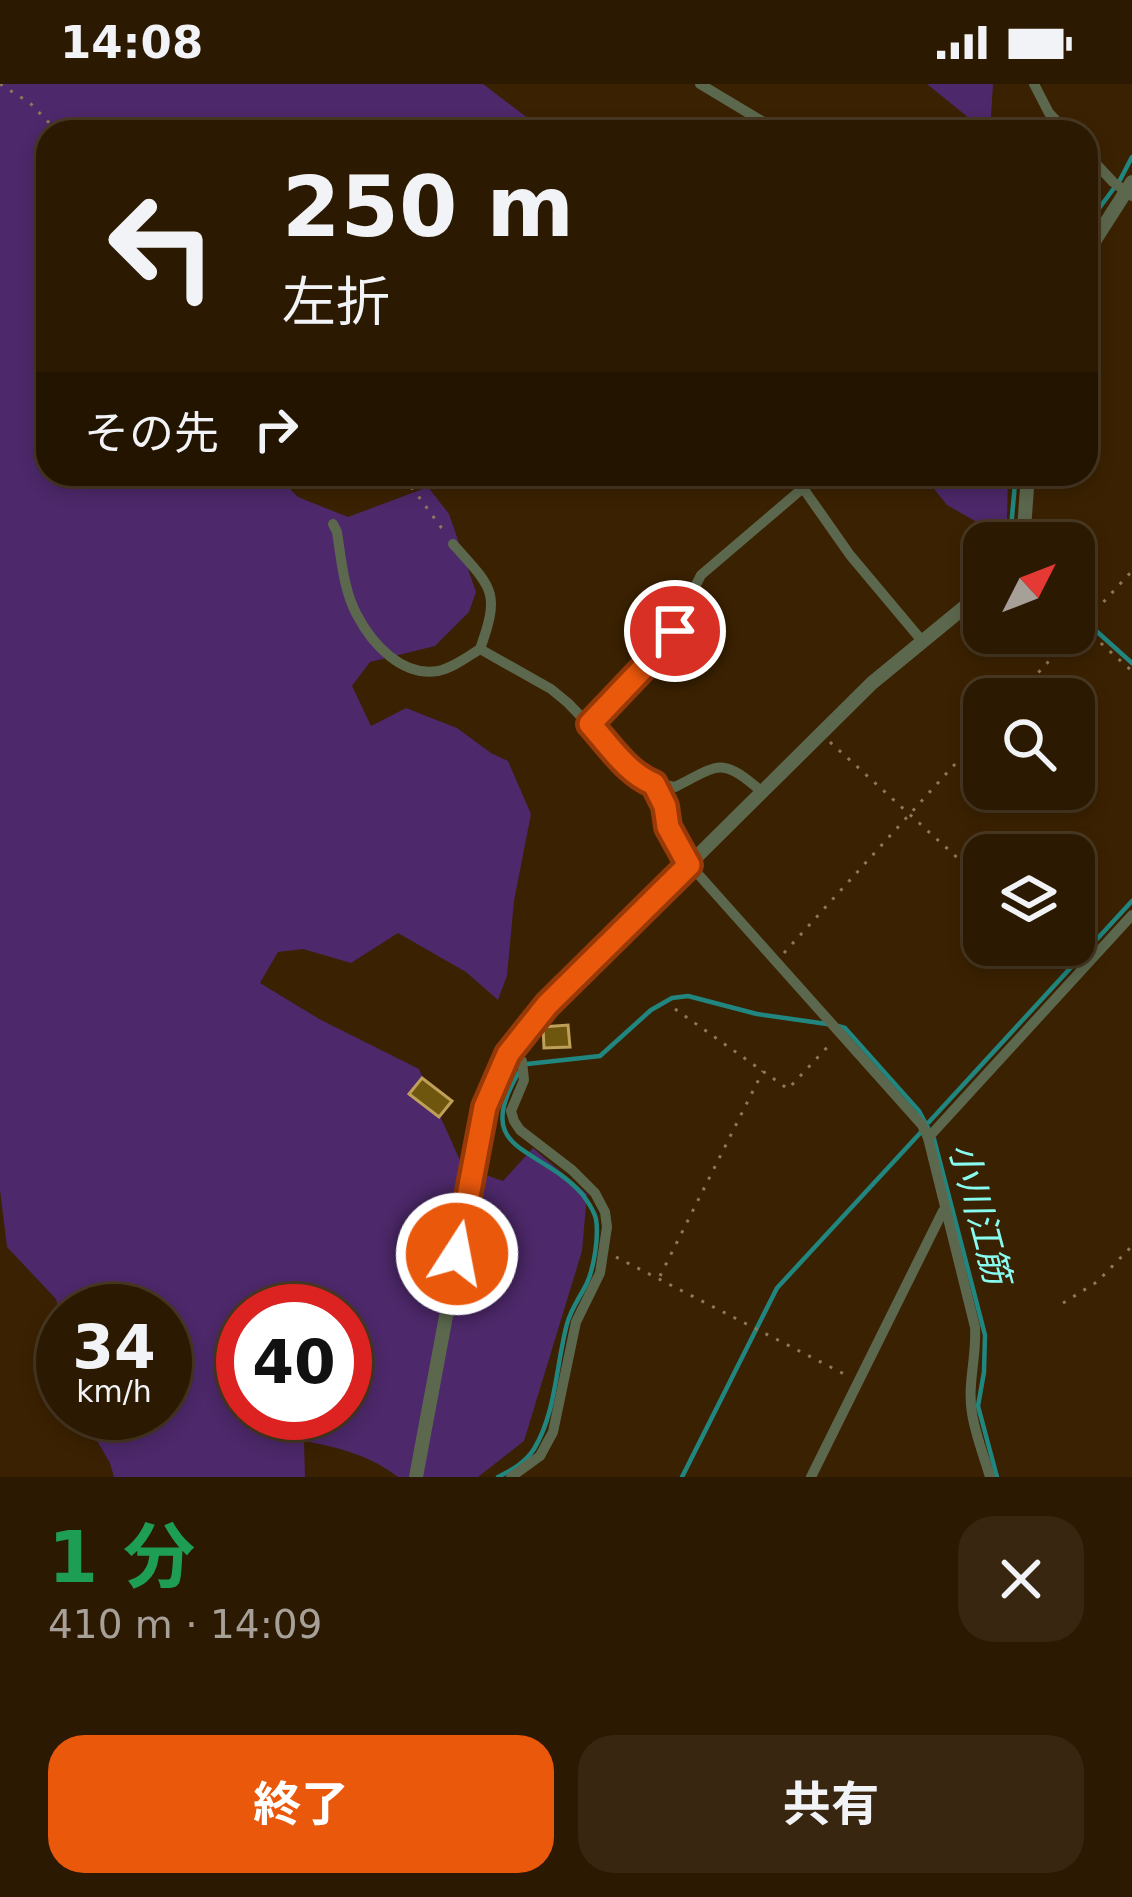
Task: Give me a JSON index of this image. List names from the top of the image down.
{
  "water": ["小川江筋"],
  "north": "top right",
  "page": {
    "status": "14:08",
    "turn": ["250 m", "左折"],
    "then": "その先",
    "speed": "34 km/h",
    "limit": "40",
    "heading": ["1 分", "410 m · 14:09"],
    "buttons": ["終了", "共有"]
  }
}
